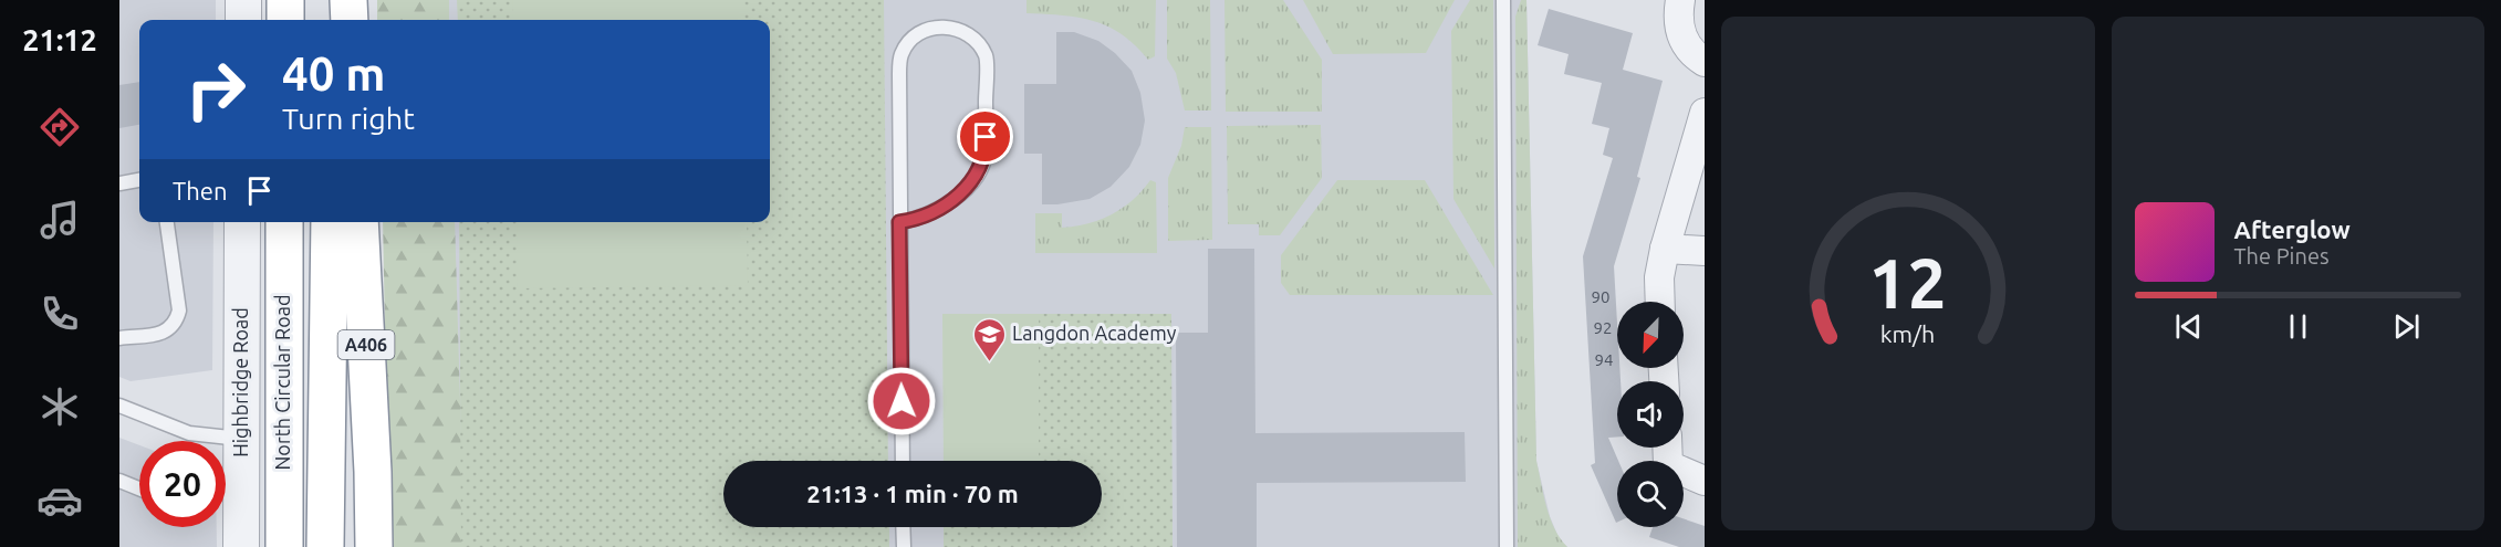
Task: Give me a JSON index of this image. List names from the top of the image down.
{
  "streets": {
    "highway": ["A406", "North Circular Road"],
    "street": ["Highbridge Road"]
  },
  "places": {
    "school or university": ["Langdon Academy"]
  },
  "house_numbers": ["90", "92", "94"],
  "north": "bottom left",
  "page": {
    "tabs": "21:12",
    "turn": ["40 m", "Turn right"],
    "then": "Then",
    "song": ["Afterglow", "The Pines"],
    "limit": "20",
    "trip": "21:13 · 1 min · 70 m",
    "gauge": ["12", "km/h"]
  }
}
